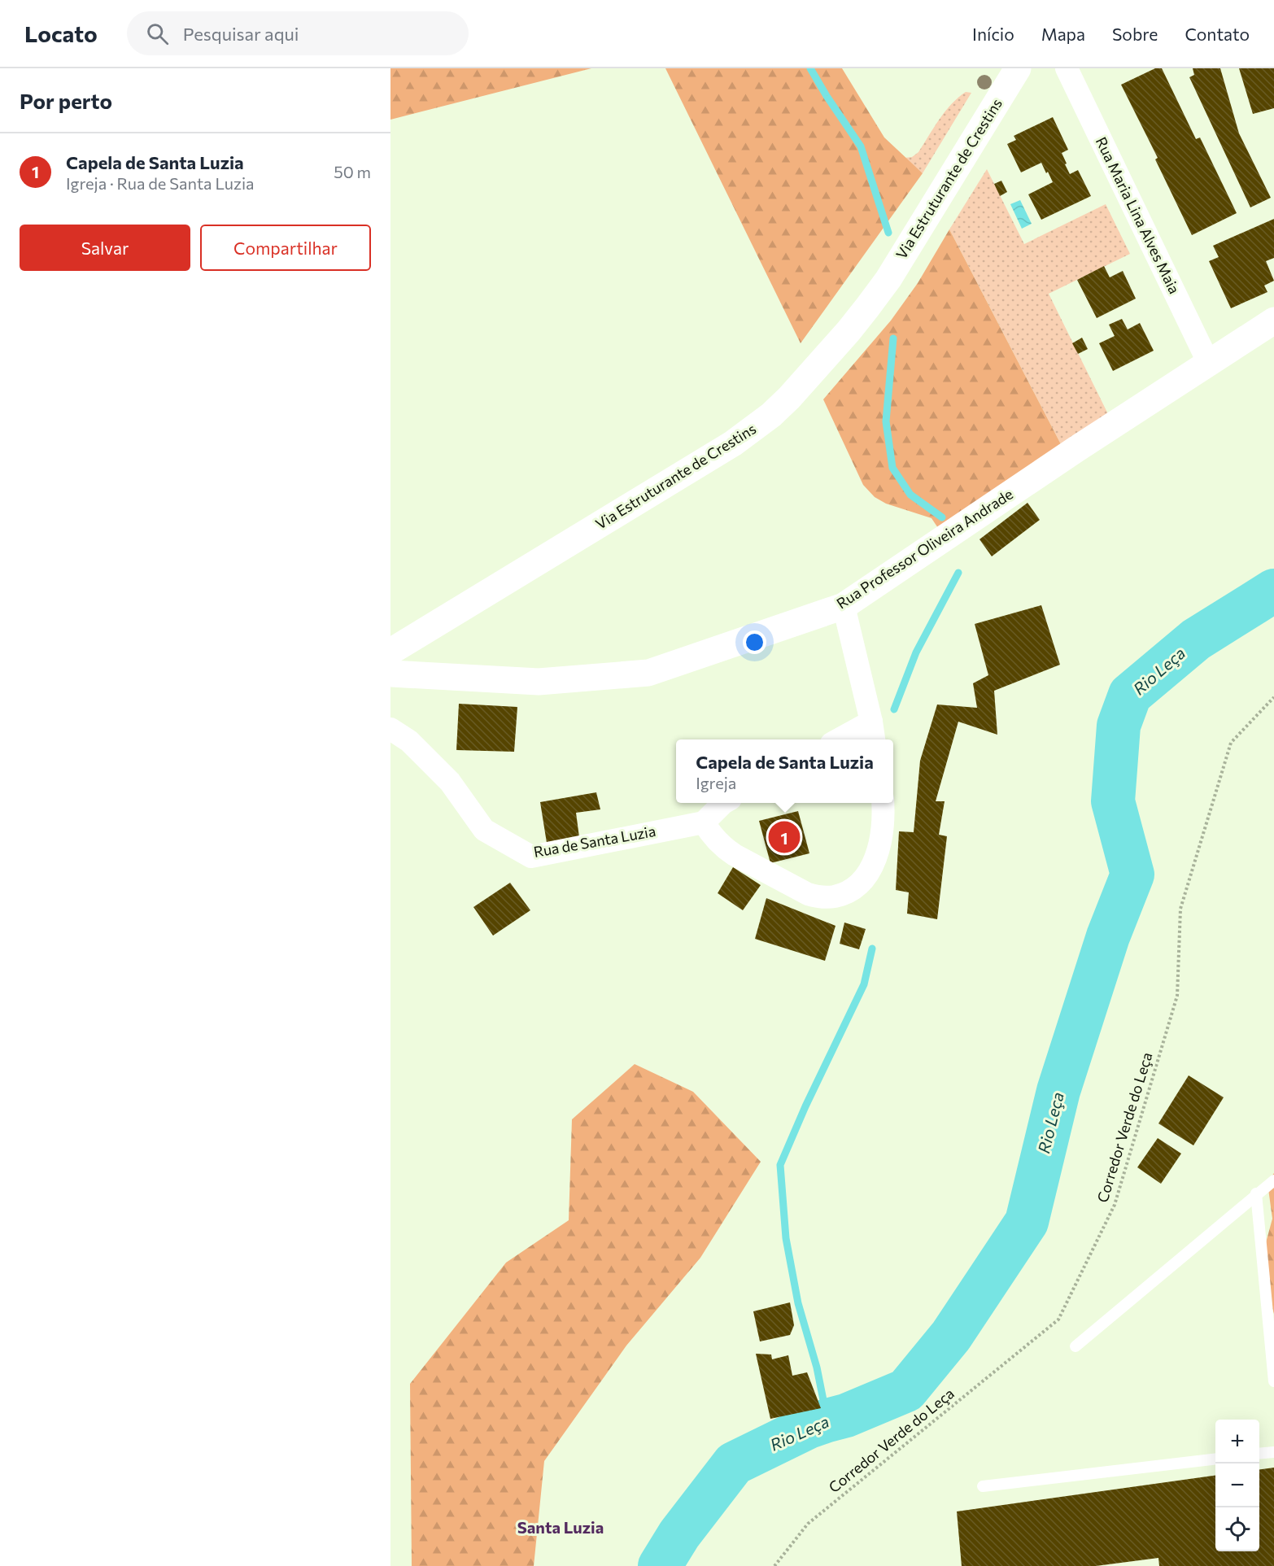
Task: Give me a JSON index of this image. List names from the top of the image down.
{
  "streets": {
    "street": [
      "Via Estruturante de Crestins",
      "Rua Maria Lina Alves Maia",
      "Rua Professor Oliveira Andrade",
      "Rua de Santa Luzia"
    ],
    "path": ["Corredor Verde do Leça"]
  },
  "crossings": [
    ["Rua Maria Lina Alves Maia", "Rua Professor Oliveira Andrade"]
  ],
  "districts": ["Santa Luzia"],
  "water": ["Rio Leça"],
  "page": {
    "header": "Locato",
    "search": "Pesquisar aqui",
    "nav": [
      "Início",
      "Mapa",
      "Sobre",
      "Contato"
    ],
    "heading": "Por perto",
    "list": [
      {
        "mark": "1",
        "name": "Capela de Santa Luzia",
        "note": "Igreja · Rua de Santa Luzia",
        "value": "50 m"
      }
    ],
    "buttons": ["Salvar", "Compartilhar"],
    "popup": ["Capela de Santa Luzia", "Igreja"],
    "pins": "1",
    "map_buttons": ["+", "−"]
  }
}
